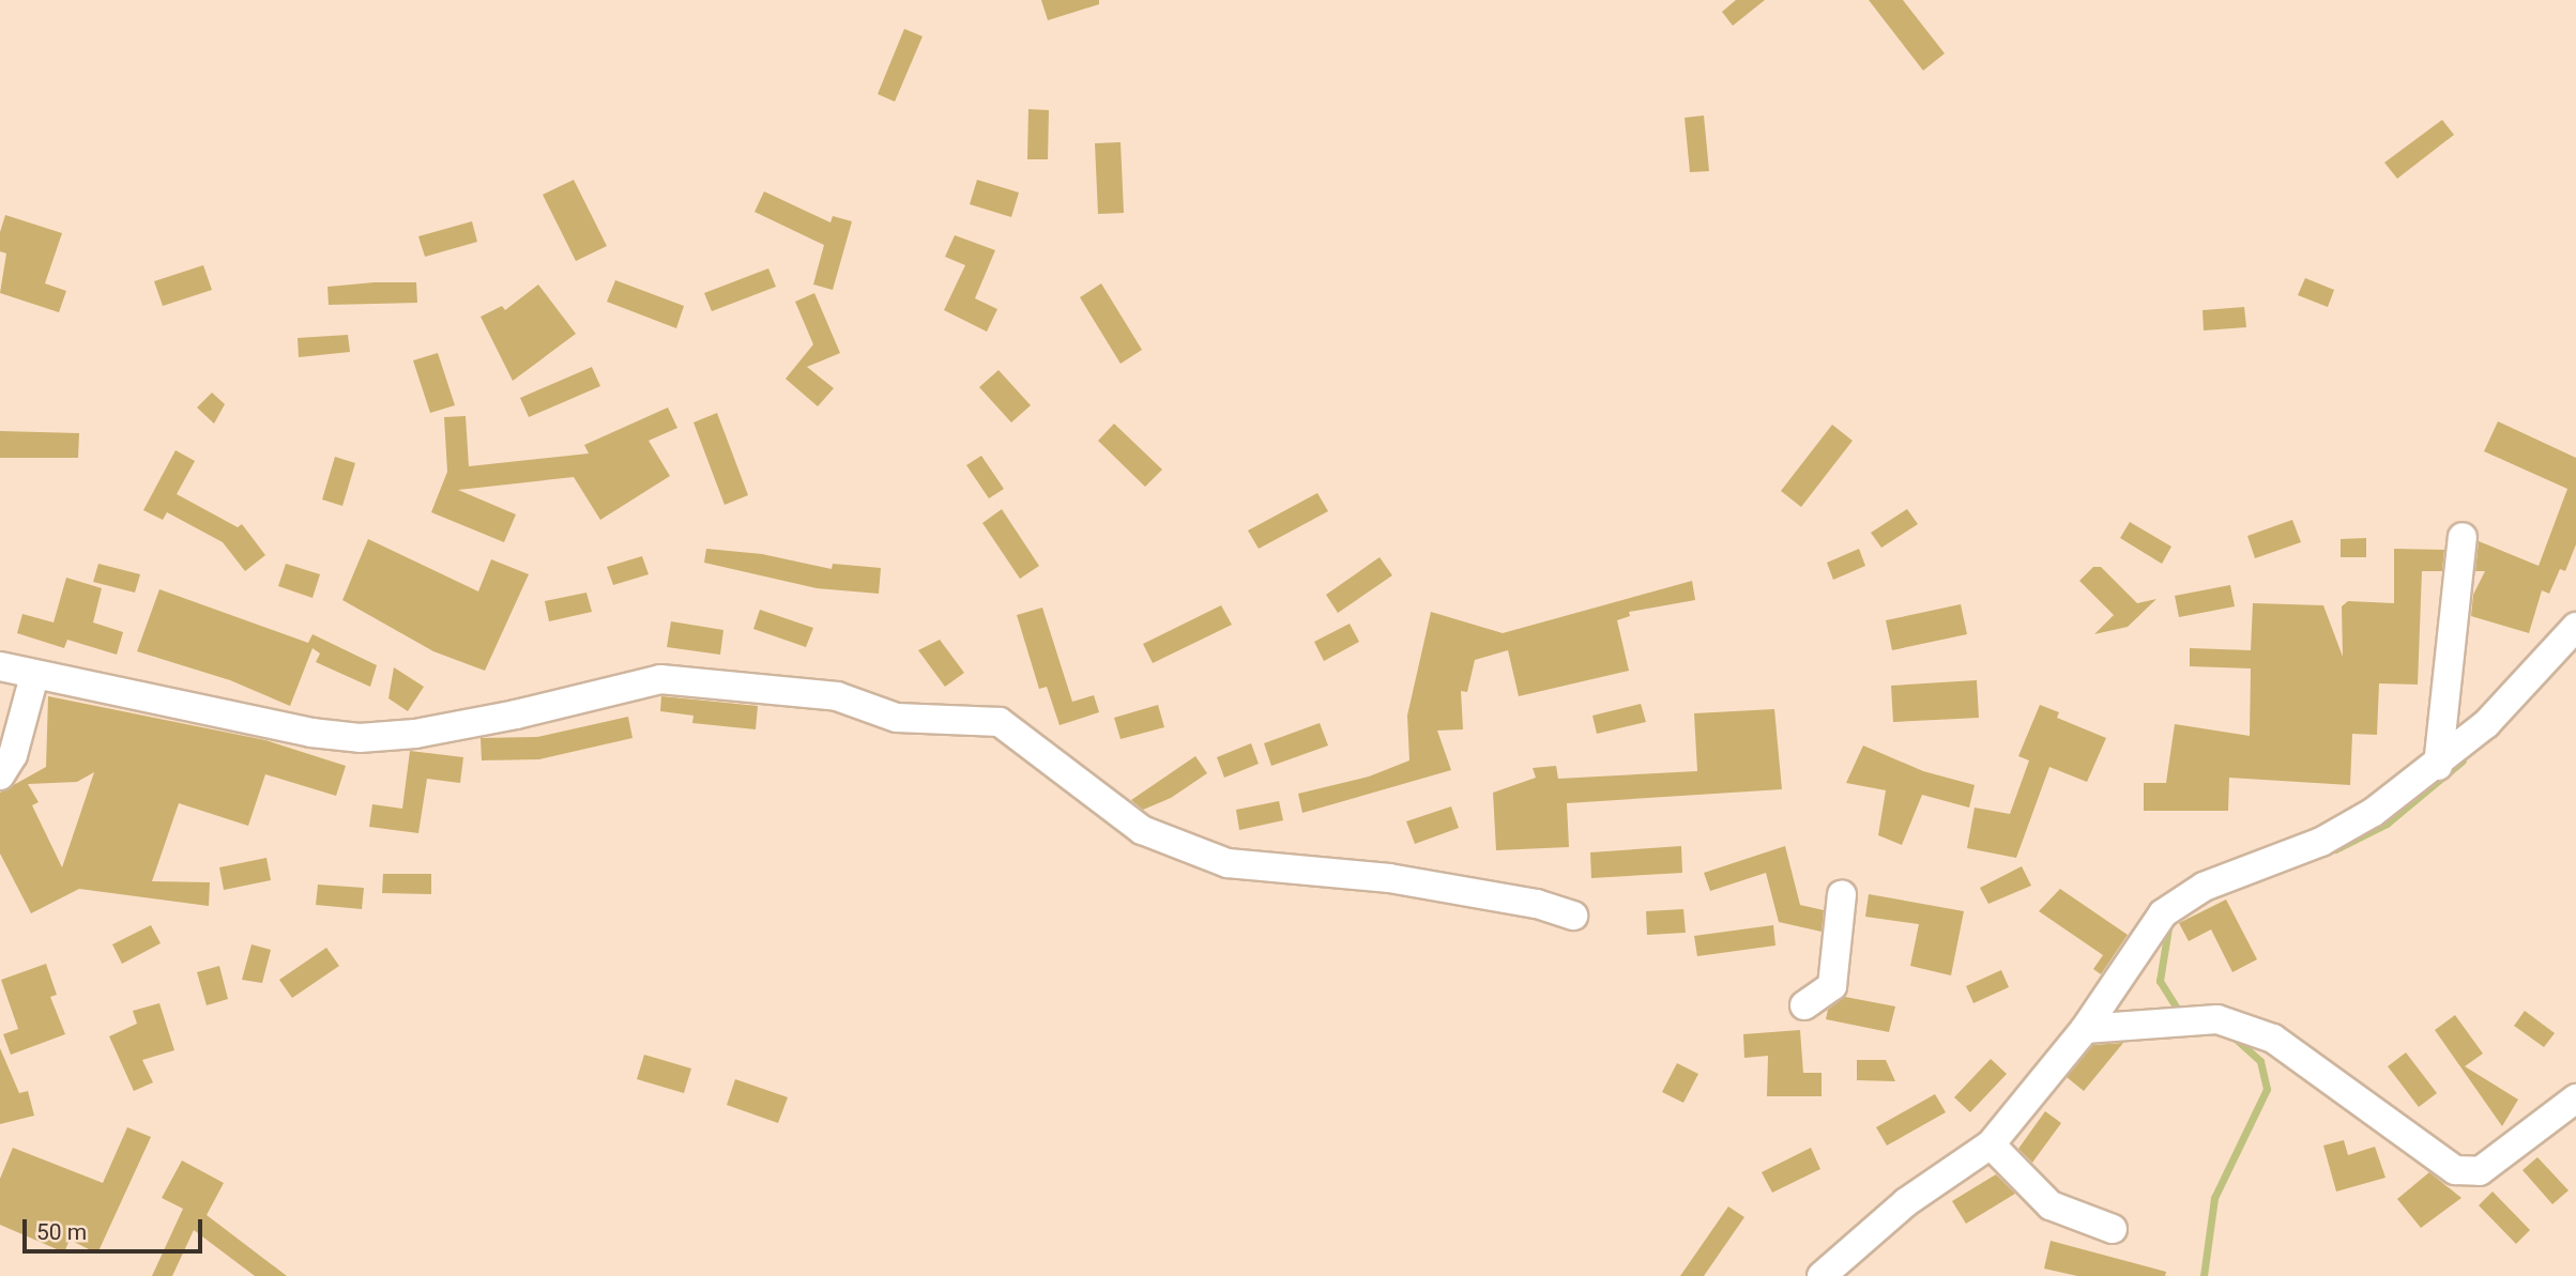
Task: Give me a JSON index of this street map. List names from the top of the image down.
{
  "scale_bar": "50 m"
}
